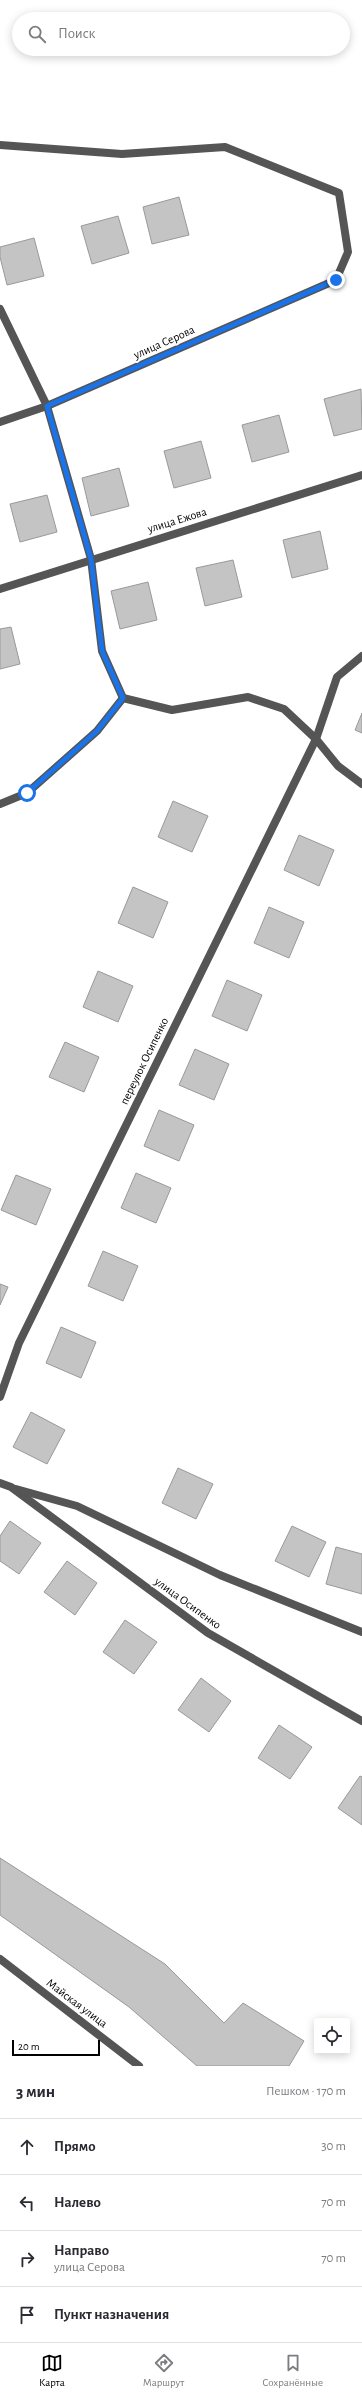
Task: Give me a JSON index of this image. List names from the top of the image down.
{
  "streets": {
    "street": [
      "улица Серова",
      "улица Ежова",
      "переулок Осипенко",
      "улица Осипенко",
      "Майская улица"
    ]
  },
  "scale_bar": "20 m",
  "page": {
    "search": "Поиск",
    "scale": "20 m",
    "heading": ["3 мин", "Пешком · 170 m"],
    "list": [
      ["Прямо", "30 m"],
      ["Налево", "70 m"],
      ["Направо", "улица Серова", "70 m"],
      "Пункт назначения"
    ],
    "nav": ["Карта", "Маршрут", "Сохранённые"]
  }
}
